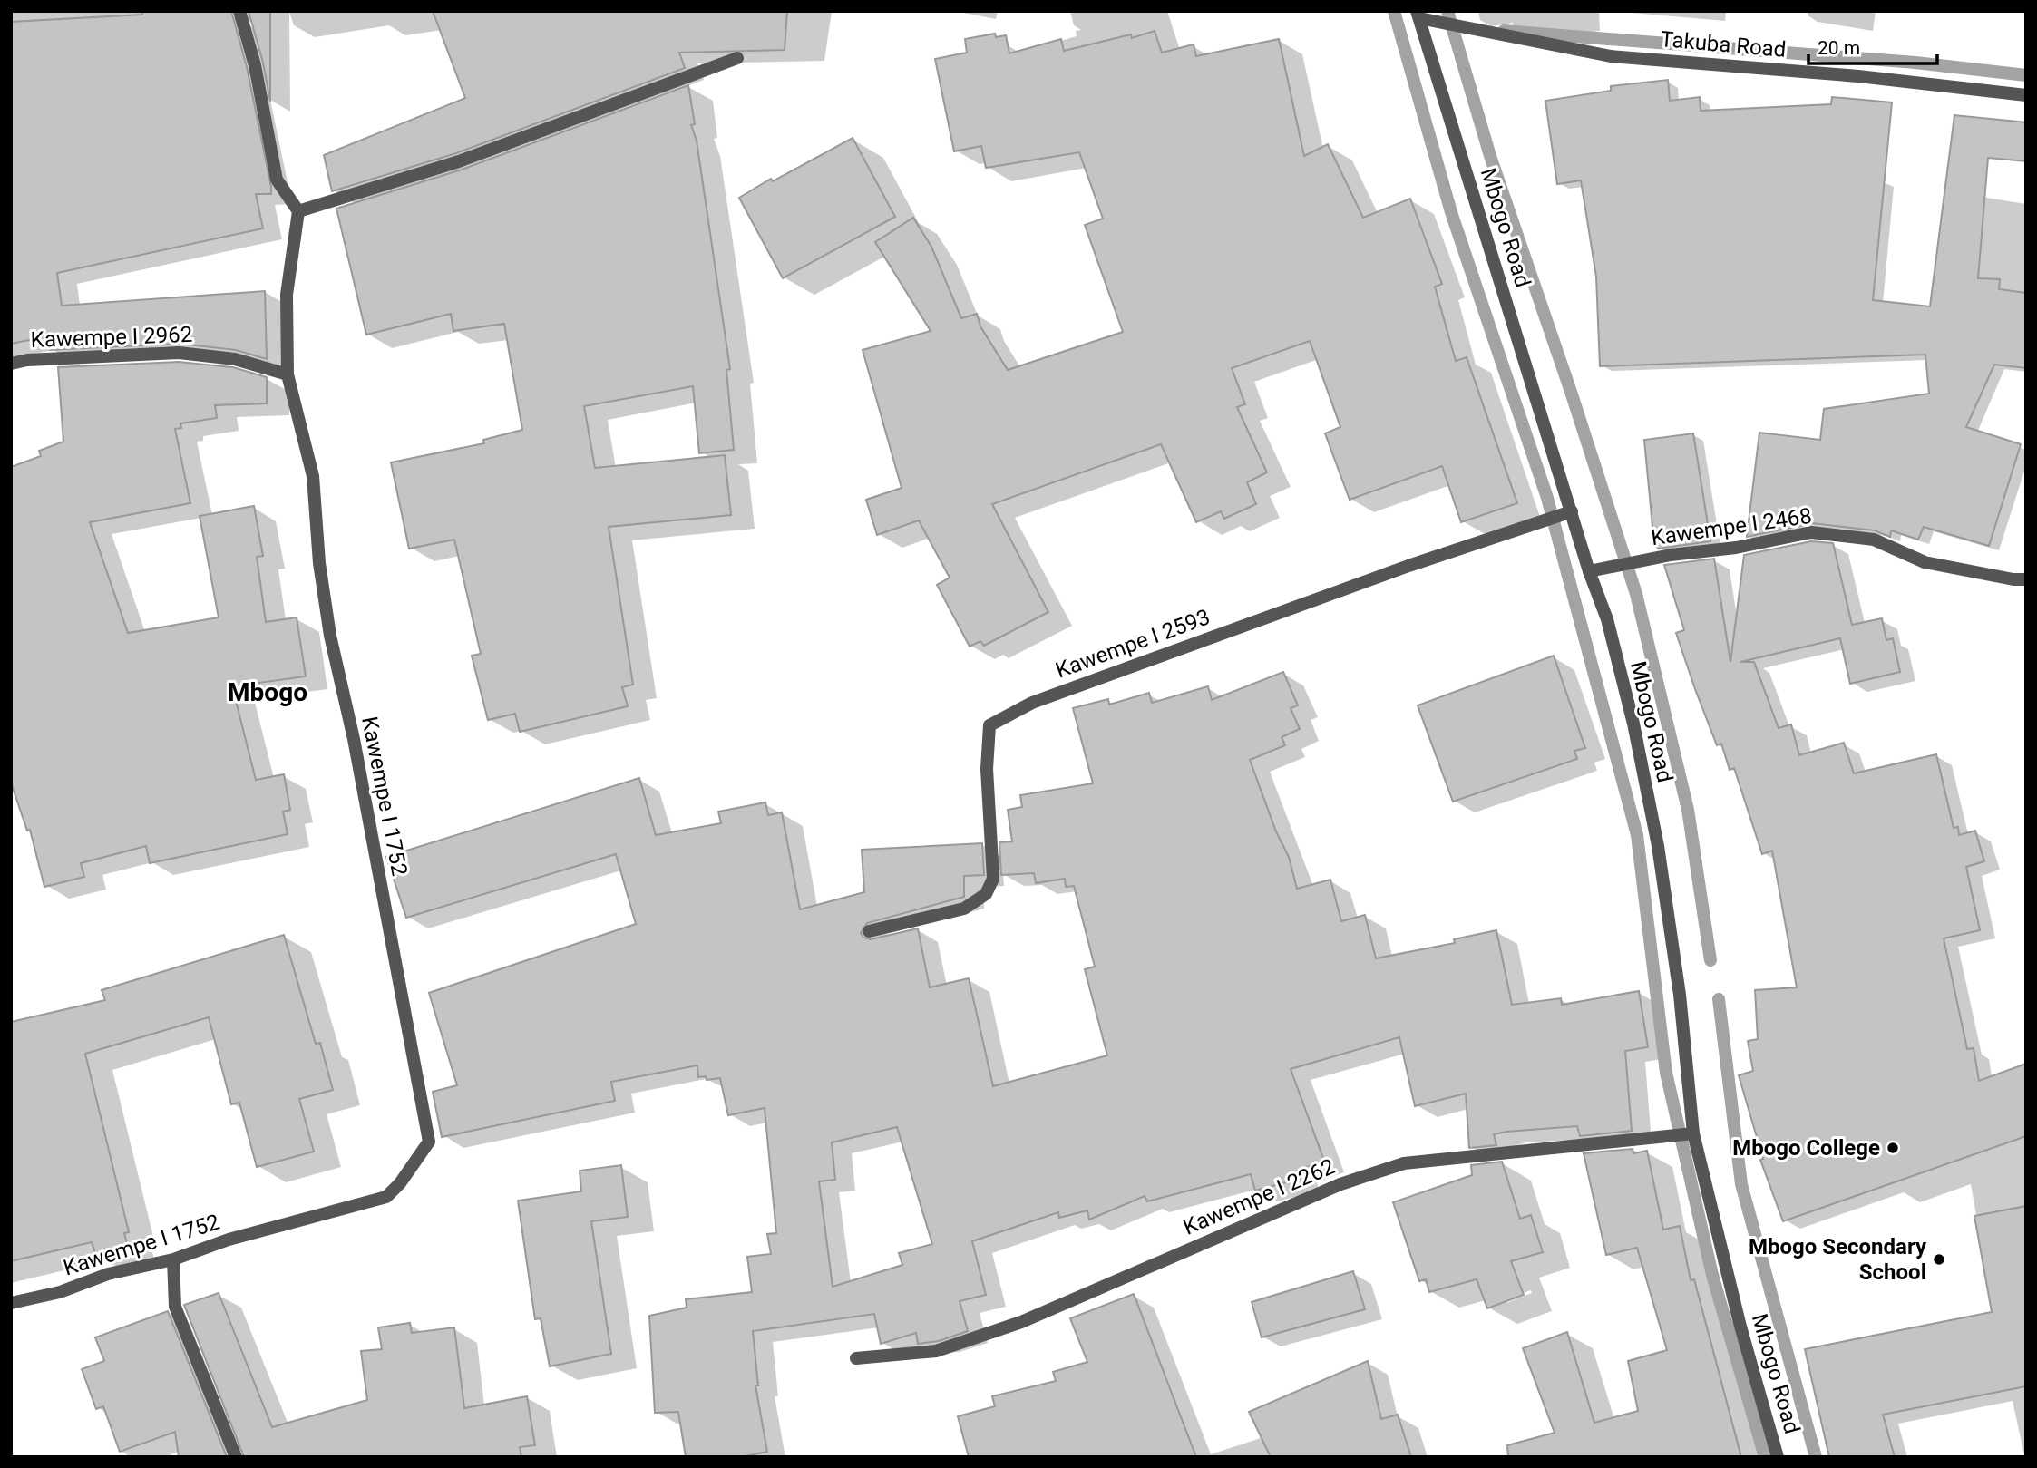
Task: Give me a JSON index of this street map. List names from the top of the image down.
{
  "streets": {
    "street": [
      "Takuba Road",
      "Mbogo Road",
      "Kawempe I 2962",
      "Kawempe I 2468",
      "Kawempe I 2593",
      "Kawempe I 1752",
      "Kawempe I 2262"
    ]
  },
  "crossings": [
    ["Takuba Road", "Mbogo Road"],
    ["Mbogo Road", "Kawempe I 2468"],
    ["Mbogo Road", "Kawempe I 2593"],
    ["Mbogo Road", "Kawempe I 2262"],
    ["Kawempe I 2962", "Kawempe I 1752"]
  ],
  "districts": ["Mbogo"],
  "places": ["Mbogo College", "Mbogo Secondary School"],
  "scale_bar": "20 m"
}
